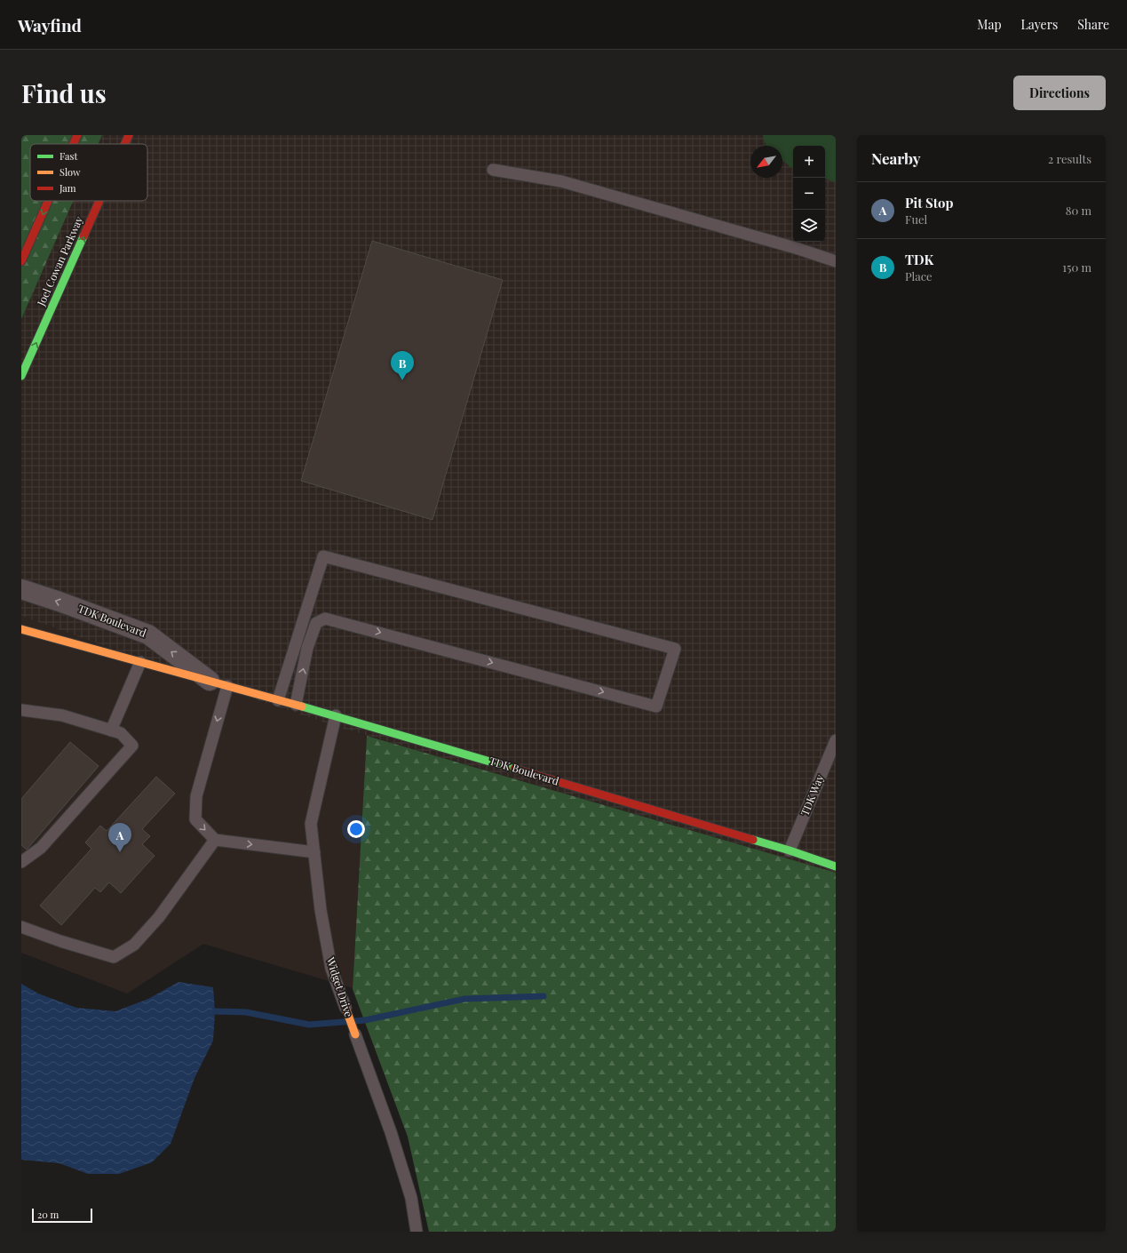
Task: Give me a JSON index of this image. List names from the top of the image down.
{
  "streets": {
    "street": ["Joel Cowan Parkway", "TDK Boulevard", "Widget Drive"],
    "lane": ["TDK Way"]
  },
  "crossings": [
    ["TDK Boulevard", "TDK Way"],
    ["TDK Boulevard", "Widget Drive"]
  ],
  "legend": ["Fast", "Slow", "Jam"],
  "scale_bar": "20 m",
  "north": "bottom left",
  "page": {
    "header": "Wayfind",
    "nav": ["Map", "Layers", "Share"],
    "buttons": "Directions",
    "title": "Find us",
    "heading": ["Nearby", "2 results"],
    "map_buttons": ["+", "−"],
    "list": [
      {
        "mark": "A",
        "name": "Pit Stop",
        "note": "Fuel",
        "value": "80 m"
      },
      {
        "mark": "B",
        "name": "TDK",
        "note": "Place",
        "value": "150 m"
      }
    ],
    "pins": ["B", "A"],
    "scale": "20 m"
  }
}
